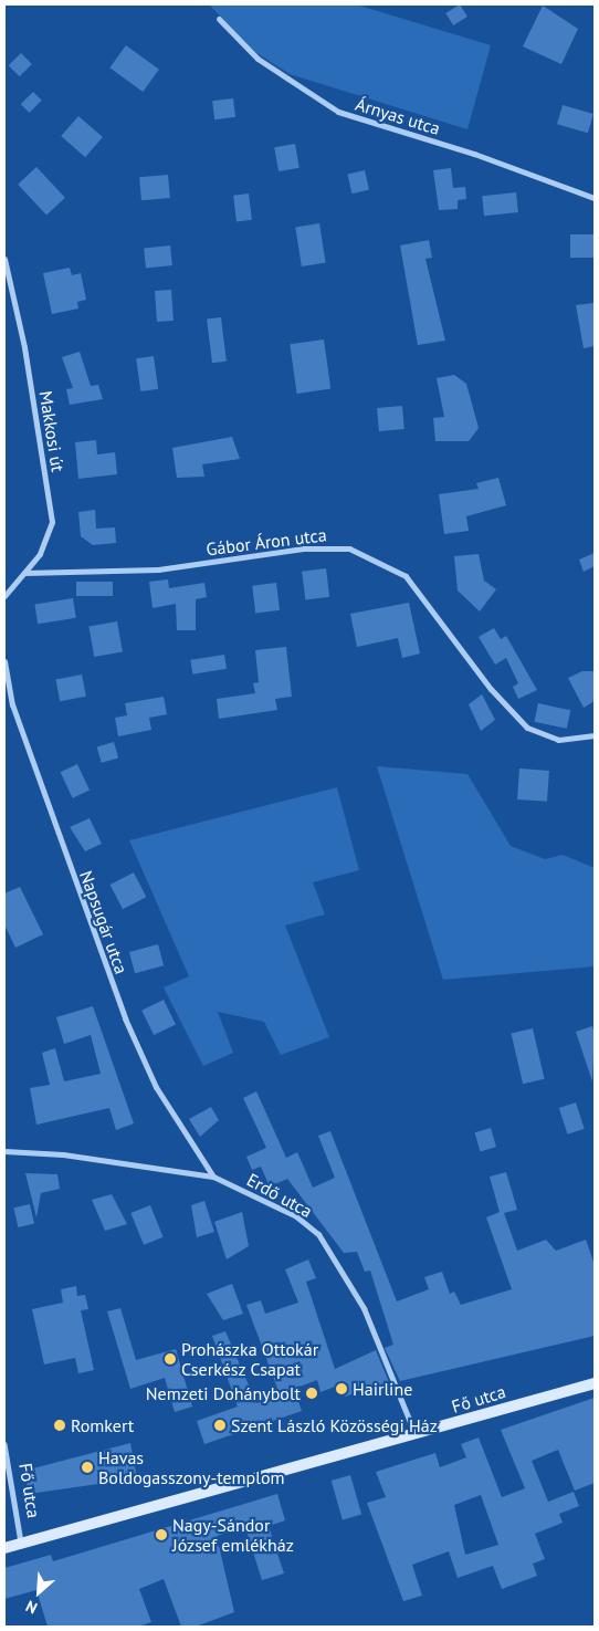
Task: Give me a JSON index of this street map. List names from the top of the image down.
{
  "streets": {
    "main road": ["Fő utca"],
    "street": [
      "Árnyas utca",
      "Makkosi út",
      "Gábor Áron utca",
      "Napsugár utca",
      "Erdő utca"
    ]
  },
  "crossings": [
    ["Makkosi út", "Gábor Áron utca"],
    ["Napsugár utca", "Erdő utca"],
    ["Erdő utca", "Fő utca"]
  ],
  "places": [
    "Prohászka Ottokár Cserkész Csapat",
    "Hairline",
    "Nemzeti Dohánybolt",
    "Romkert",
    "Szent László Közösségi Ház",
    "Havas Boldogasszony-templom",
    "Nagy-Sándor József emlékház"
  ],
  "north": "bottom left"
}
